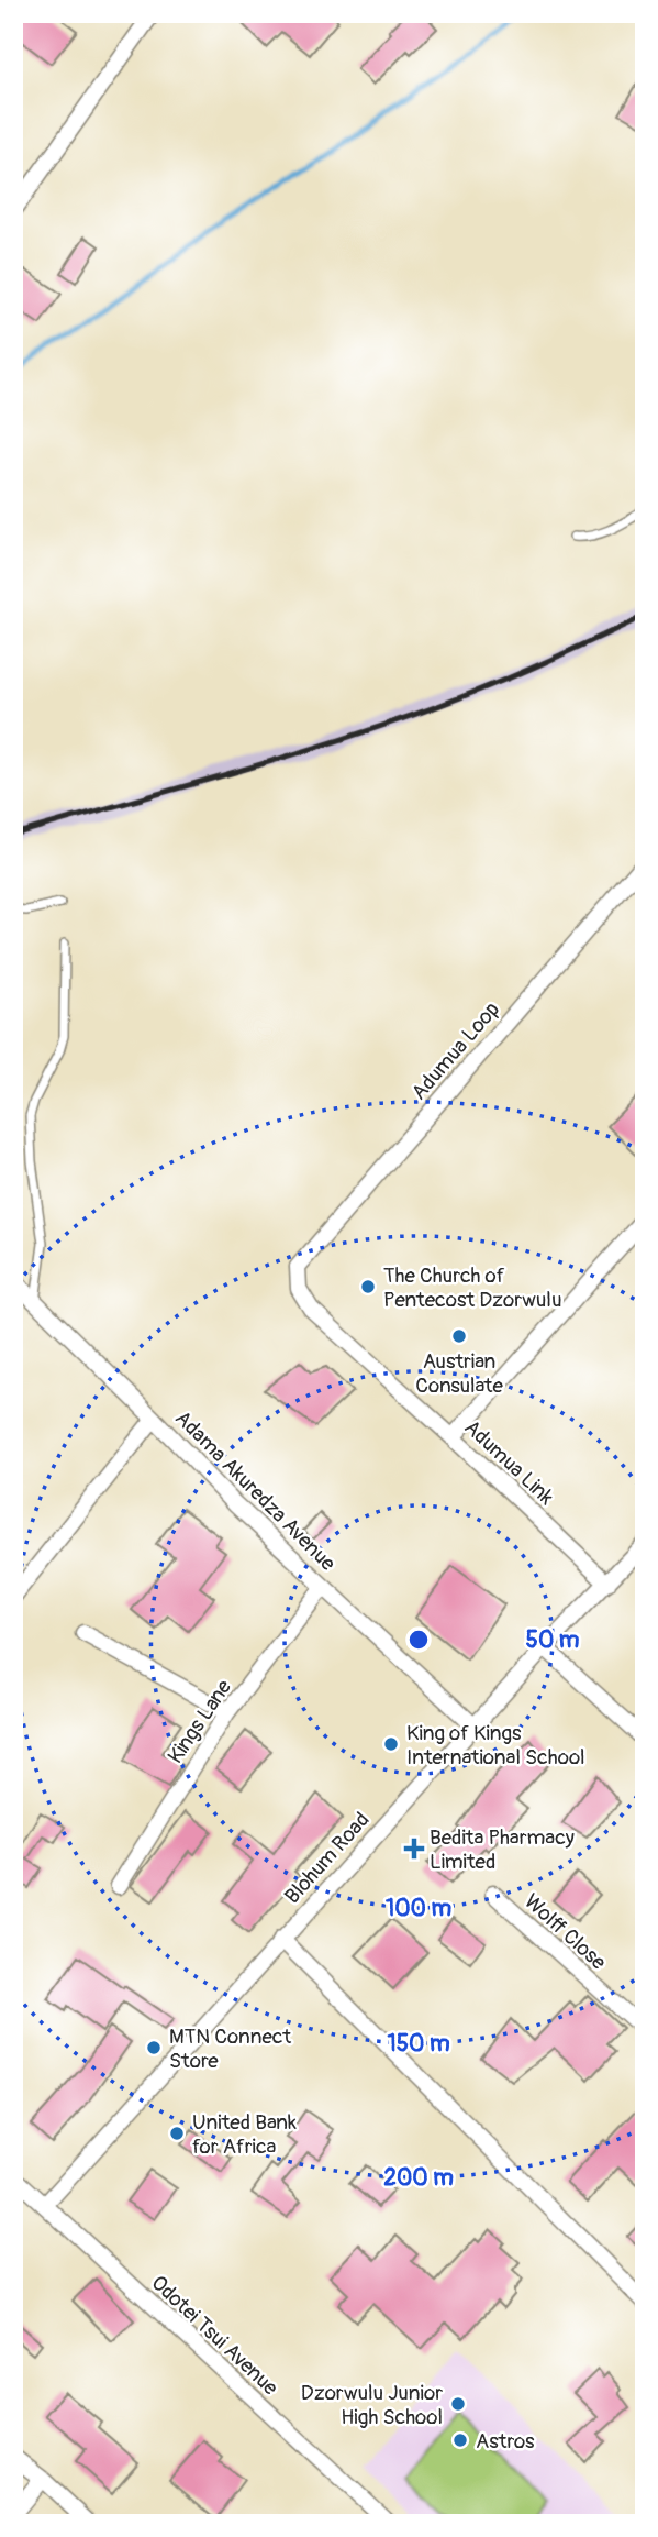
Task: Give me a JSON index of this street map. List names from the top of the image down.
{
  "streets": {
    "street": [
      "Adumua Loop",
      "Adumua Link",
      "Adama Akuredza Avenue",
      "Kings Lane",
      "Blohum Road",
      "Wolff Close",
      "Odotei Tsui Avenue"
    ]
  },
  "crossings": [
    ["Adumua Loop", "Adumua Link"],
    ["Adumua Link", "Blohum Road"],
    ["Adama Akuredza Avenue", "Kings Lane"],
    ["Adama Akuredza Avenue", "Blohum Road"],
    ["Blohum Road", "Odotei Tsui Avenue"]
  ],
  "places": {
    "other": [
      "The Church of Pentecost Dzorwulu",
      "Austrian Consulate",
      "King of Kings International School",
      "MTN Connect Store",
      "United Bank for Africa",
      "Dzorwulu Junior High School",
      "Astros"
    ],
    "health": ["Bedita Pharmacy Limited"]
  },
  "rings": [
    "50 m",
    "100 m",
    "150 m",
    "200 m"
  ]
}
